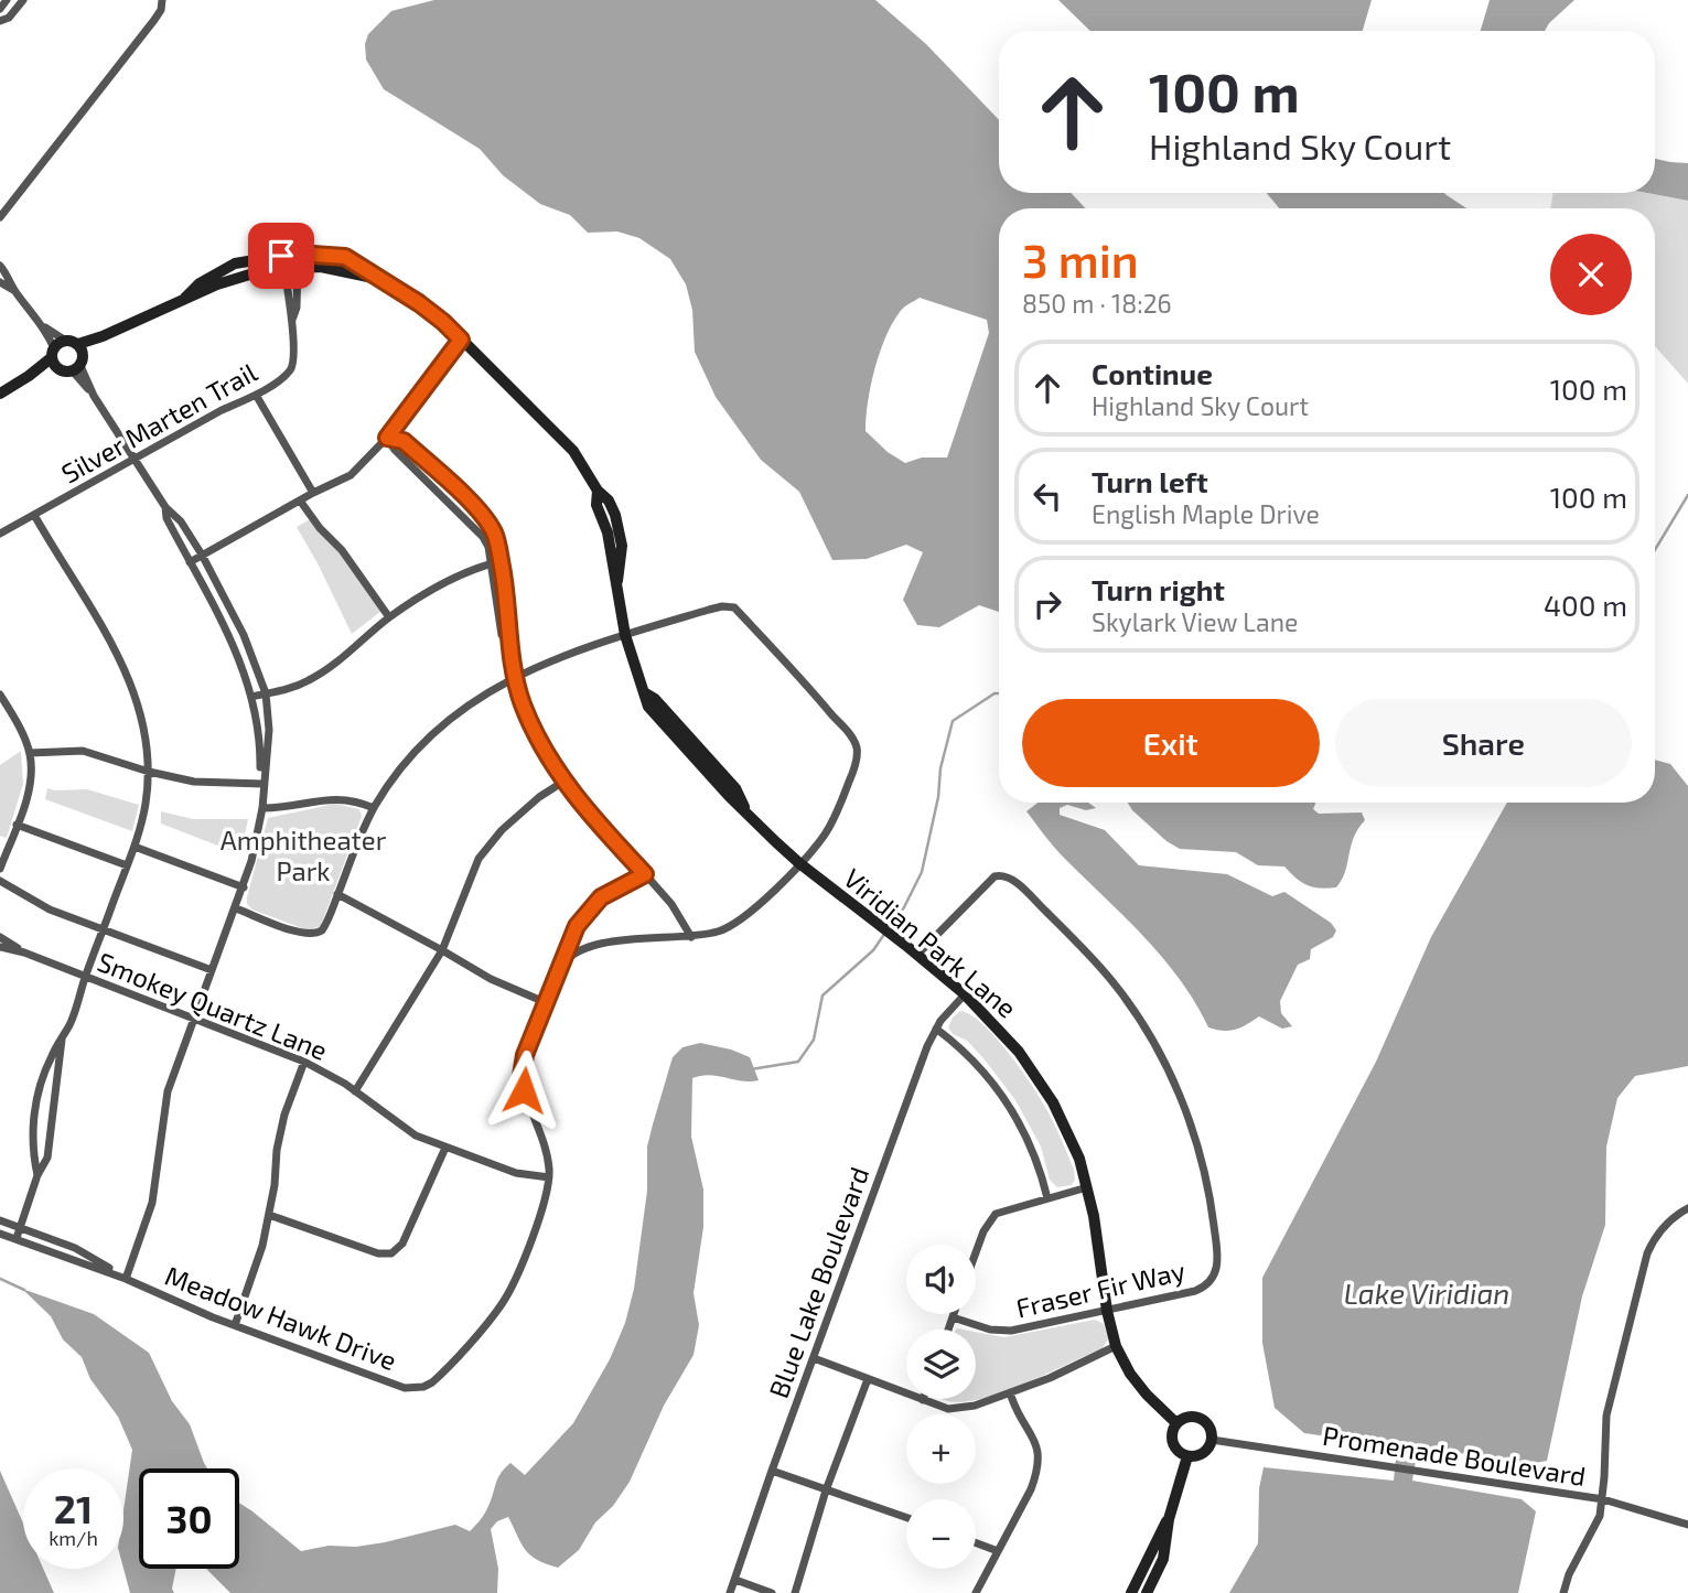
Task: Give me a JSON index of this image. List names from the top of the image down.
{
  "streets": {
    "street": [
      "Silver Marten Trail",
      "Viridian Park Lane",
      "Smokey Quartz Lane",
      "Blue Lake Boulevard",
      "Fraser Fir Way",
      "Meadow Hawk Drive",
      "Promenade Boulevard"
    ]
  },
  "crossings": [
    ["Silver Marten Trail", "Viridian Park Lane"],
    ["Viridian Park Lane", "Blue Lake Boulevard"],
    ["Viridian Park Lane", "Fraser Fir Way"],
    ["Viridian Park Lane", "Promenade Boulevard"],
    ["Smokey Quartz Lane", "Meadow Hawk Drive"]
  ],
  "water": ["Lake Viridian"],
  "parks": ["Amphitheater Park"],
  "page": {
    "turn": ["100 m", "Highland Sky Court"],
    "heading": ["3 min", "850 m · 18:26"],
    "list": [
      {
        "name": "Continue",
        "note": "Highland Sky Court",
        "value": "100 m"
      },
      {
        "name": "Turn left",
        "note": "English Maple Drive",
        "value": "100 m"
      },
      {
        "name": "Turn right",
        "note": "Skylark View Lane",
        "value": "400 m"
      }
    ],
    "buttons": ["Exit", "Share"],
    "map_buttons": ["+", "−"],
    "speed": "21 km/h",
    "limit": "30"
  }
}
